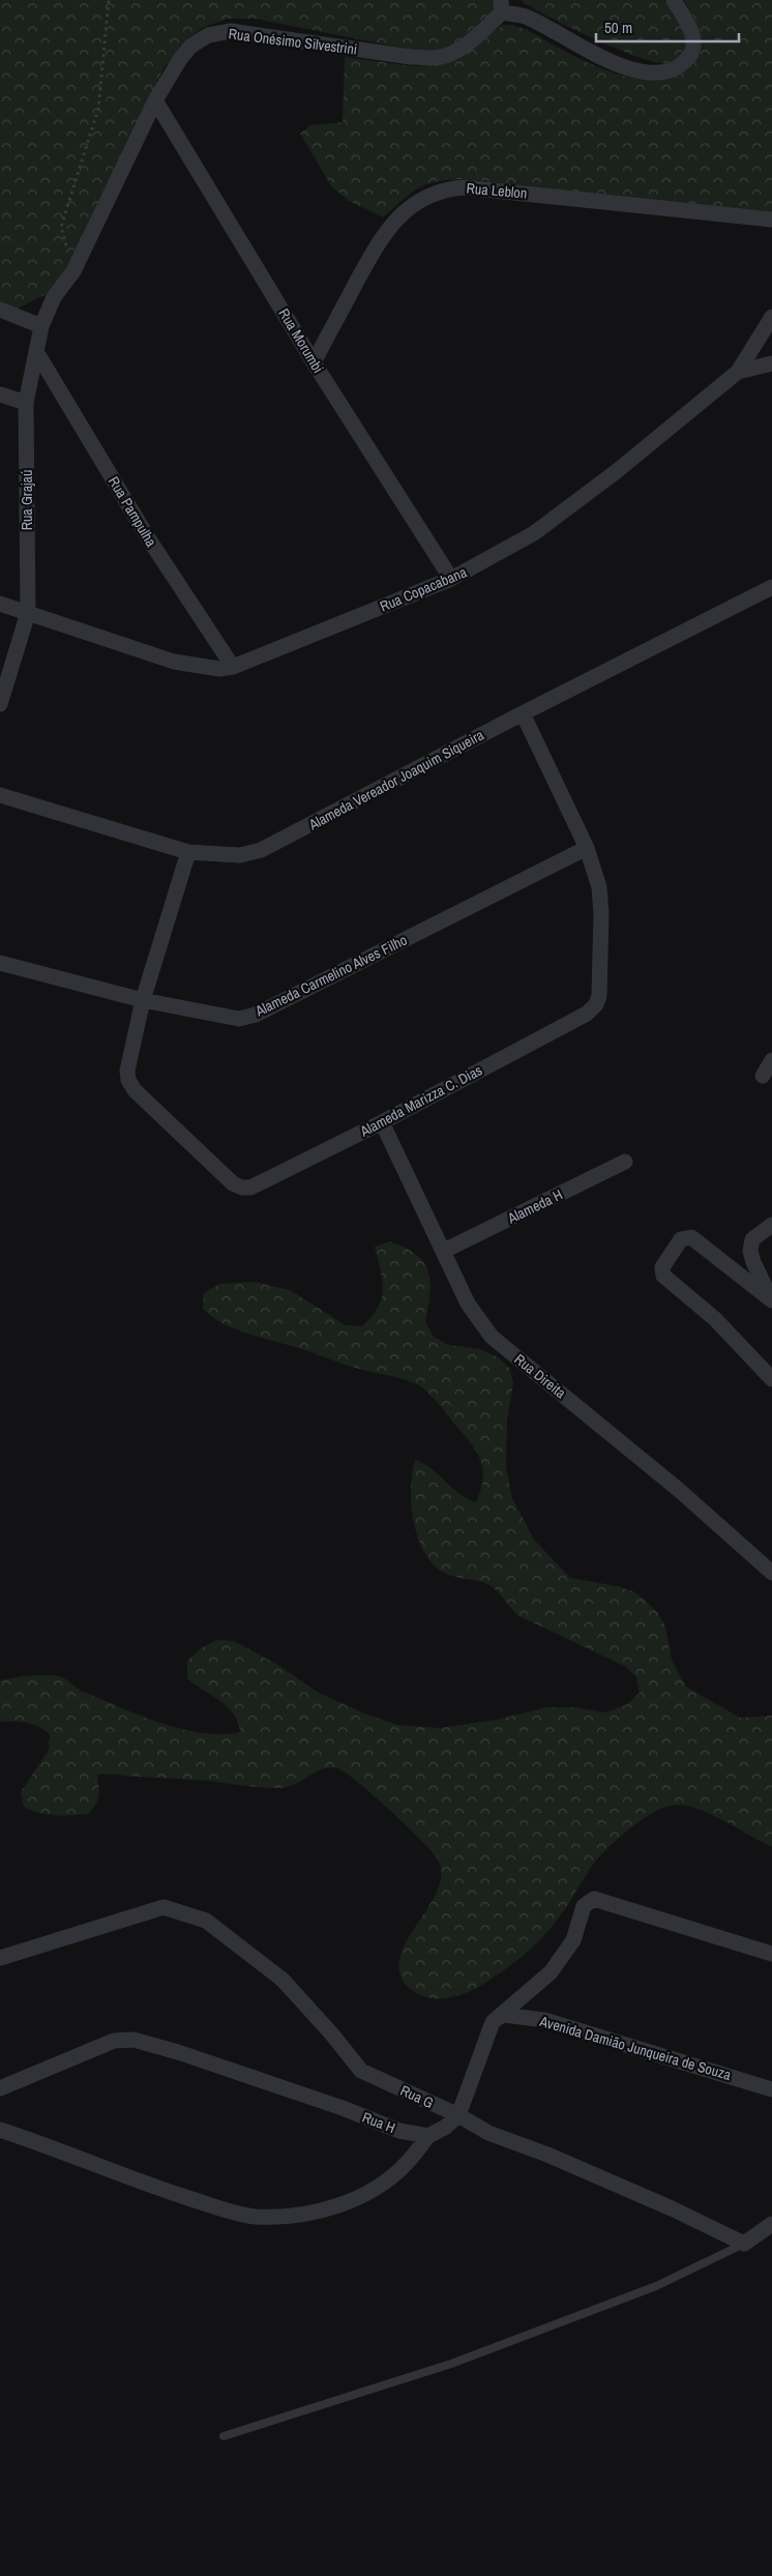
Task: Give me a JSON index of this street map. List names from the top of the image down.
{
  "streets": {
    "street": [
      "Rua Onésimo Silvestrini",
      "Rua Leblon",
      "Rua Morumbi",
      "Rua Grajaú",
      "Rua Pampulha",
      "Rua Copacabana",
      "Alameda Vereador Joaquim Siqueira",
      "Alameda Carmelino Alves Filho",
      "Alameda Marizza C. Dias",
      "Alameda H",
      "Rua Direita",
      "Avenida Damião Junqueira de Souza",
      "Rua G",
      "Rua H"
    ]
  },
  "crossings": [
    ["Rua Onésimo Silvestrini", "Rua Morumbi"],
    ["Rua Onésimo Silvestrini", "Rua Grajaú"],
    ["Rua Leblon", "Rua Morumbi"],
    ["Rua Morumbi", "Rua Copacabana"],
    ["Rua Grajaú", "Rua Pampulha"],
    ["Rua Grajaú", "Rua Copacabana"],
    ["Rua Pampulha", "Rua Copacabana"],
    ["Alameda Carmelino Alves Filho", "Alameda Marizza C. Dias"],
    ["Alameda Marizza C. Dias", "Rua Direita"],
    ["Alameda H", "Rua Direita"]
  ],
  "scale_bar": "50 m"
}
